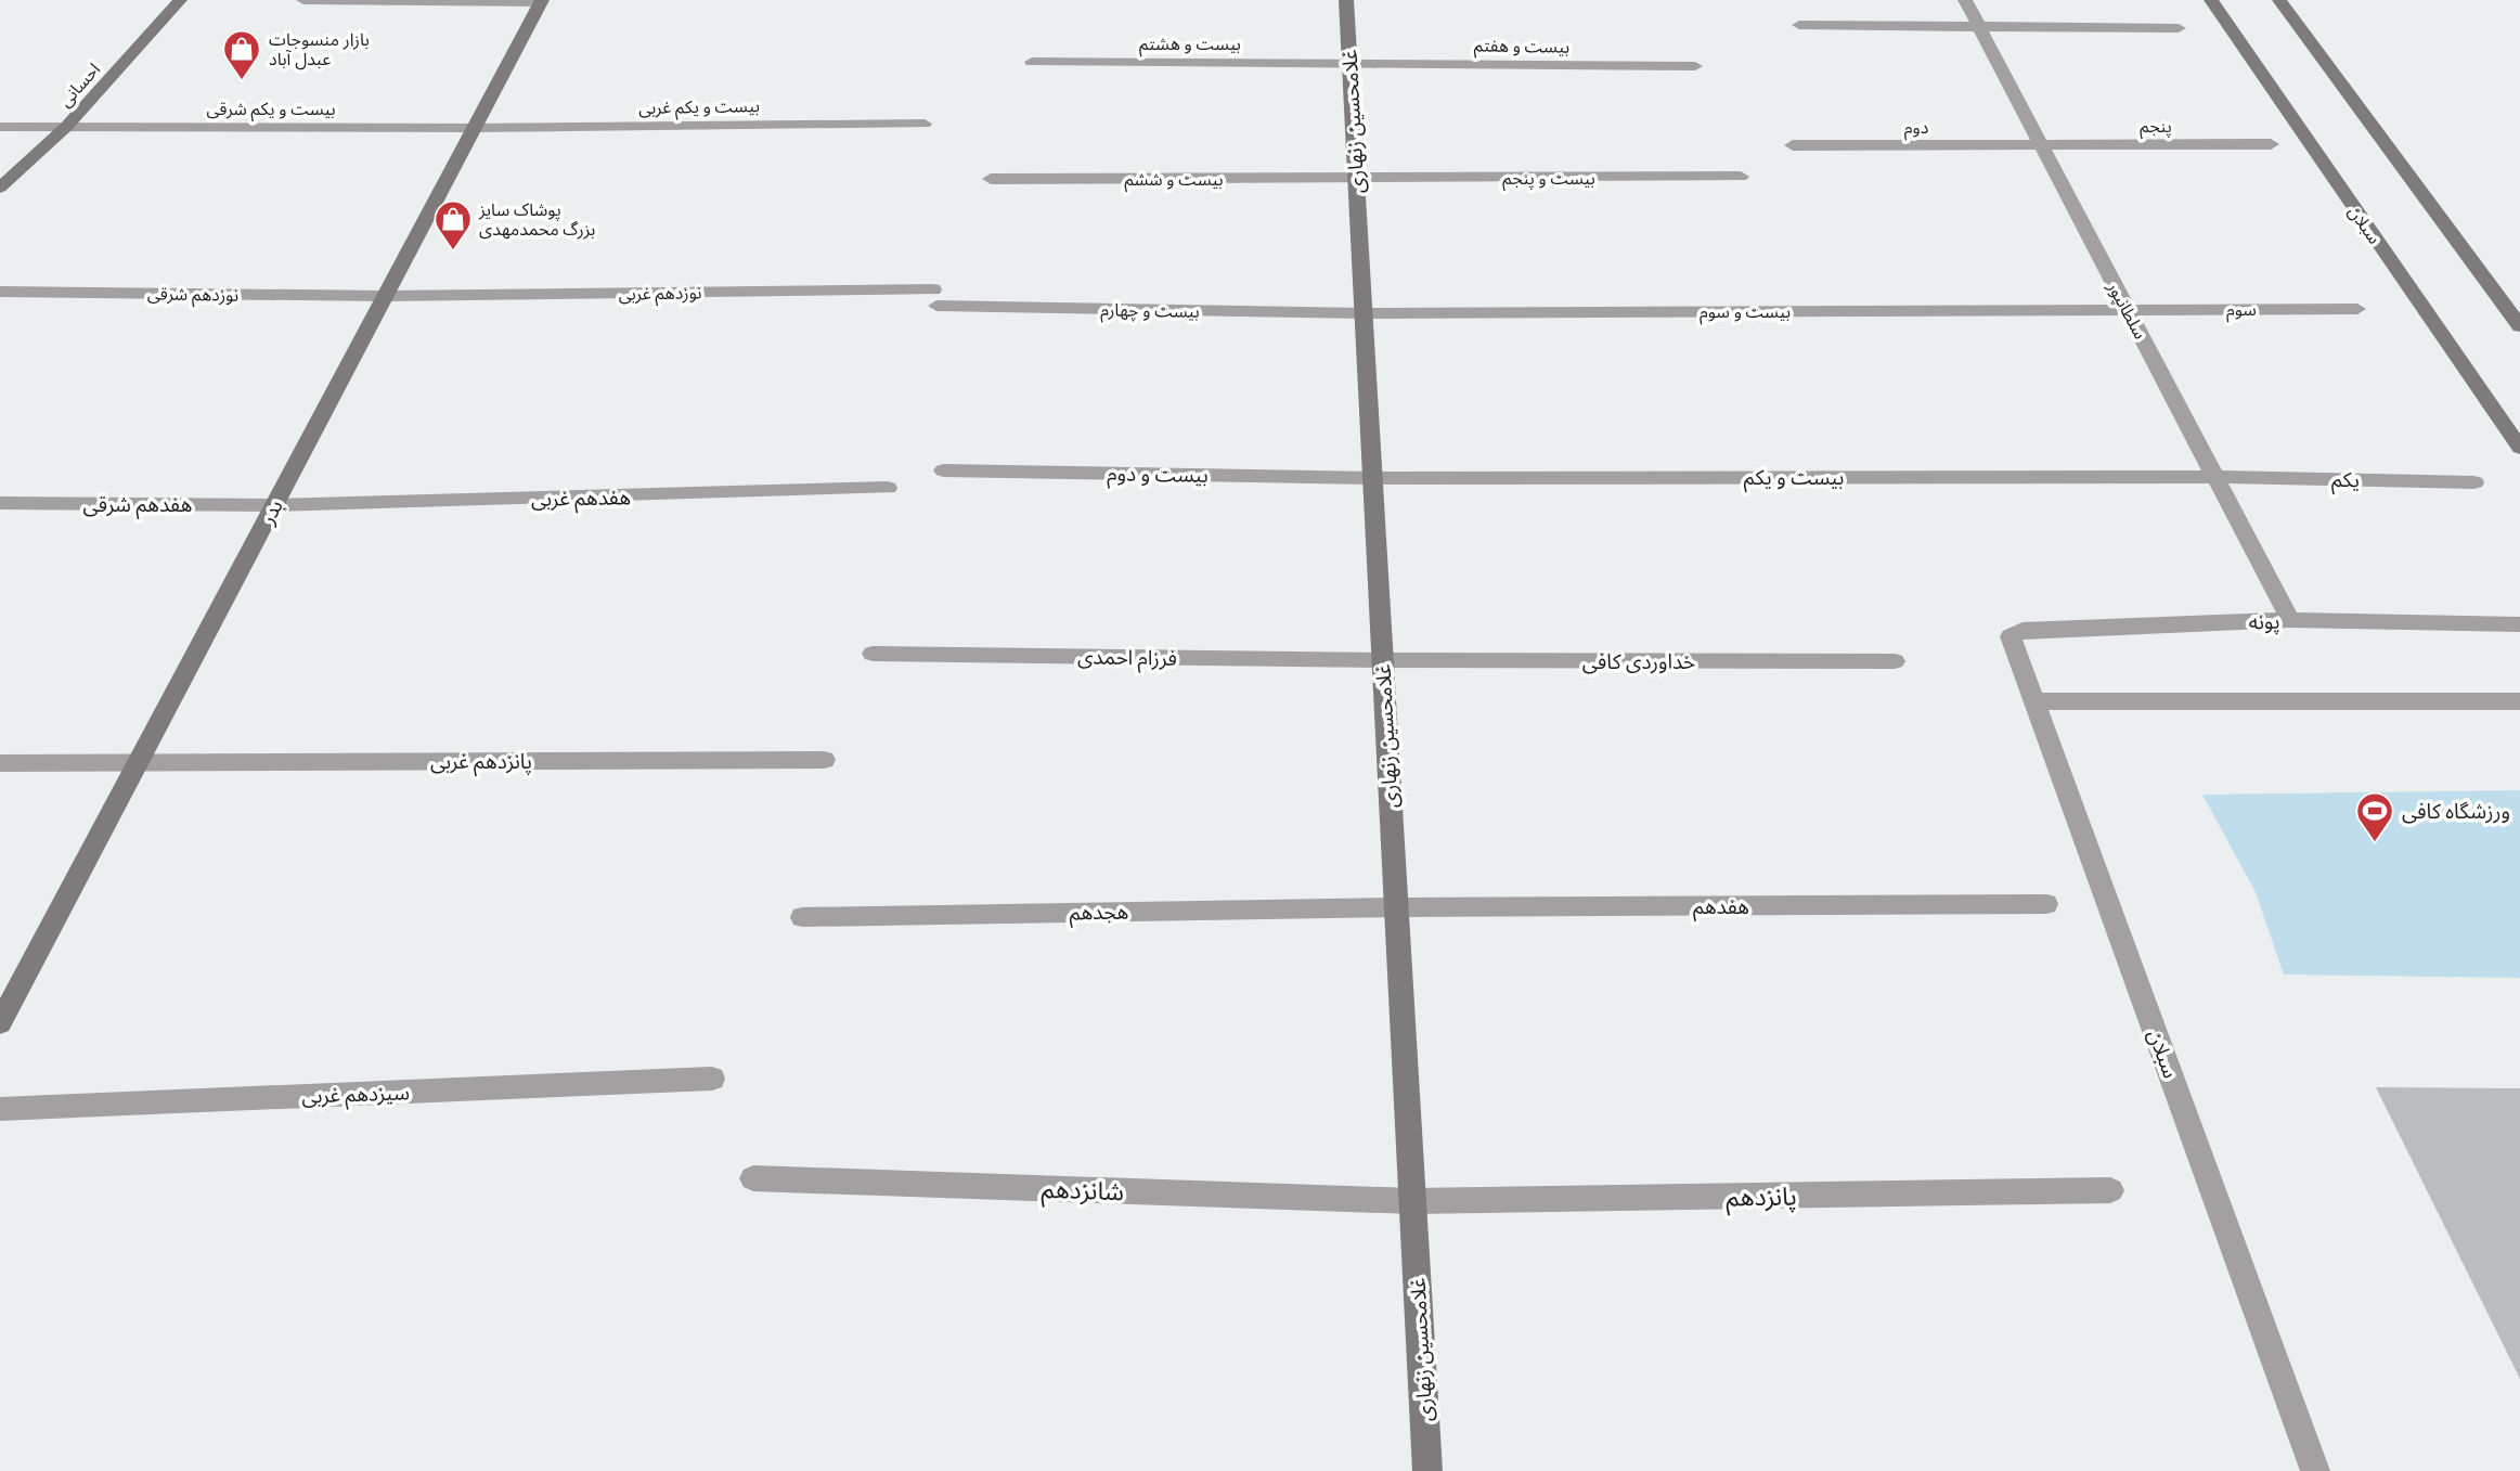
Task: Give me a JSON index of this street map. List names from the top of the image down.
{
  "streets": {
    "street": [
      "بیست و هشتم",
      "بیست و هفتم",
      "احسانی",
      "بیست و یکم غربی",
      "بیست و یکم شرقی",
      "غلامحسین زنهاری",
      "پنجم",
      "دوم",
      "بیست و پنجم",
      "بیست و ششم",
      "سبلان",
      "نوزدهم غربی",
      "نوزدهم شرقی",
      "سوم",
      "بیست و چهارم",
      "سلطانپور",
      "بیست و سوم",
      "بیست و دوم",
      "بیست و یکم",
      "یکم",
      "هفدهم غربی",
      "هفدهم شرقی",
      "بدر",
      "پونه",
      "فرزام احمدی",
      "خداوردی کافی",
      "پانزدهم غربی",
      "هفدهم",
      "هجدهم",
      "سیزدهم غربی",
      "شانزدهم",
      "پانزدهم"
    ]
  },
  "crossings": [
    ["بیست و هشتم", "بیست و هفتم"],
    ["بیست و هشتم", "غلامحسین زنهاری"],
    ["بیست و هفتم", "غلامحسین زنهاری"],
    ["احسانی", "بیست و یکم شرقی"],
    ["بیست و یکم غربی", "بیست و یکم شرقی"],
    ["بیست و یکم غربی", "بدر"],
    ["بیست و یکم شرقی", "بدر"],
    ["غلامحسین زنهاری", "بیست و پنجم"],
    ["غلامحسین زنهاری", "بیست و ششم"],
    ["غلامحسین زنهاری", "بیست و چهارم"],
    ["غلامحسین زنهاری", "بیست و سوم"],
    ["غلامحسین زنهاری", "بیست و دوم"],
    ["غلامحسین زنهاری", "بیست و یکم"],
    ["غلامحسین زنهاری", "فرزام احمدی"],
    ["غلامحسین زنهاری", "خداوردی کافی"],
    ["غلامحسین زنهاری", "هفدهم"],
    ["غلامحسین زنهاری", "هجدهم"],
    ["غلامحسین زنهاری", "شانزدهم"],
    ["غلامحسین زنهاری", "پانزدهم"],
    ["پنجم", "دوم"],
    ["پنجم", "سلطانپور"],
    ["دوم", "سلطانپور"],
    ["بیست و پنجم", "بیست و ششم"],
    ["سبلان", "پونه"],
    ["نوزدهم غربی", "نوزدهم شرقی"],
    ["نوزدهم غربی", "بیست و چهارم"],
    ["نوزدهم غربی", "بدر"],
    ["نوزدهم شرقی", "بدر"],
    ["سوم", "سلطانپور"],
    ["سوم", "بیست و سوم"],
    ["بیست و چهارم", "بیست و سوم"],
    ["سلطانپور", "بیست و سوم"],
    ["سلطانپور", "بیست و یکم"],
    ["سلطانپور", "یکم"],
    ["سلطانپور", "پونه"],
    ["بیست و دوم", "بیست و یکم"],
    ["بیست و یکم", "یکم"],
    ["هفدهم غربی", "هفدهم شرقی"],
    ["هفدهم غربی", "بدر"],
    ["هفدهم شرقی", "بدر"],
    ["بدر", "پانزدهم غربی"],
    ["فرزام احمدی", "خداوردی کافی"],
    ["هفدهم", "هجدهم"],
    ["شانزدهم", "پانزدهم"]
  ],
  "places": {
    "shop": ["بازار منسوجات عبدل آباد", "پوشاک سایز بزرگ محمدمهدی"],
    "sports": ["ورزشگاه کافی"]
  }
}
